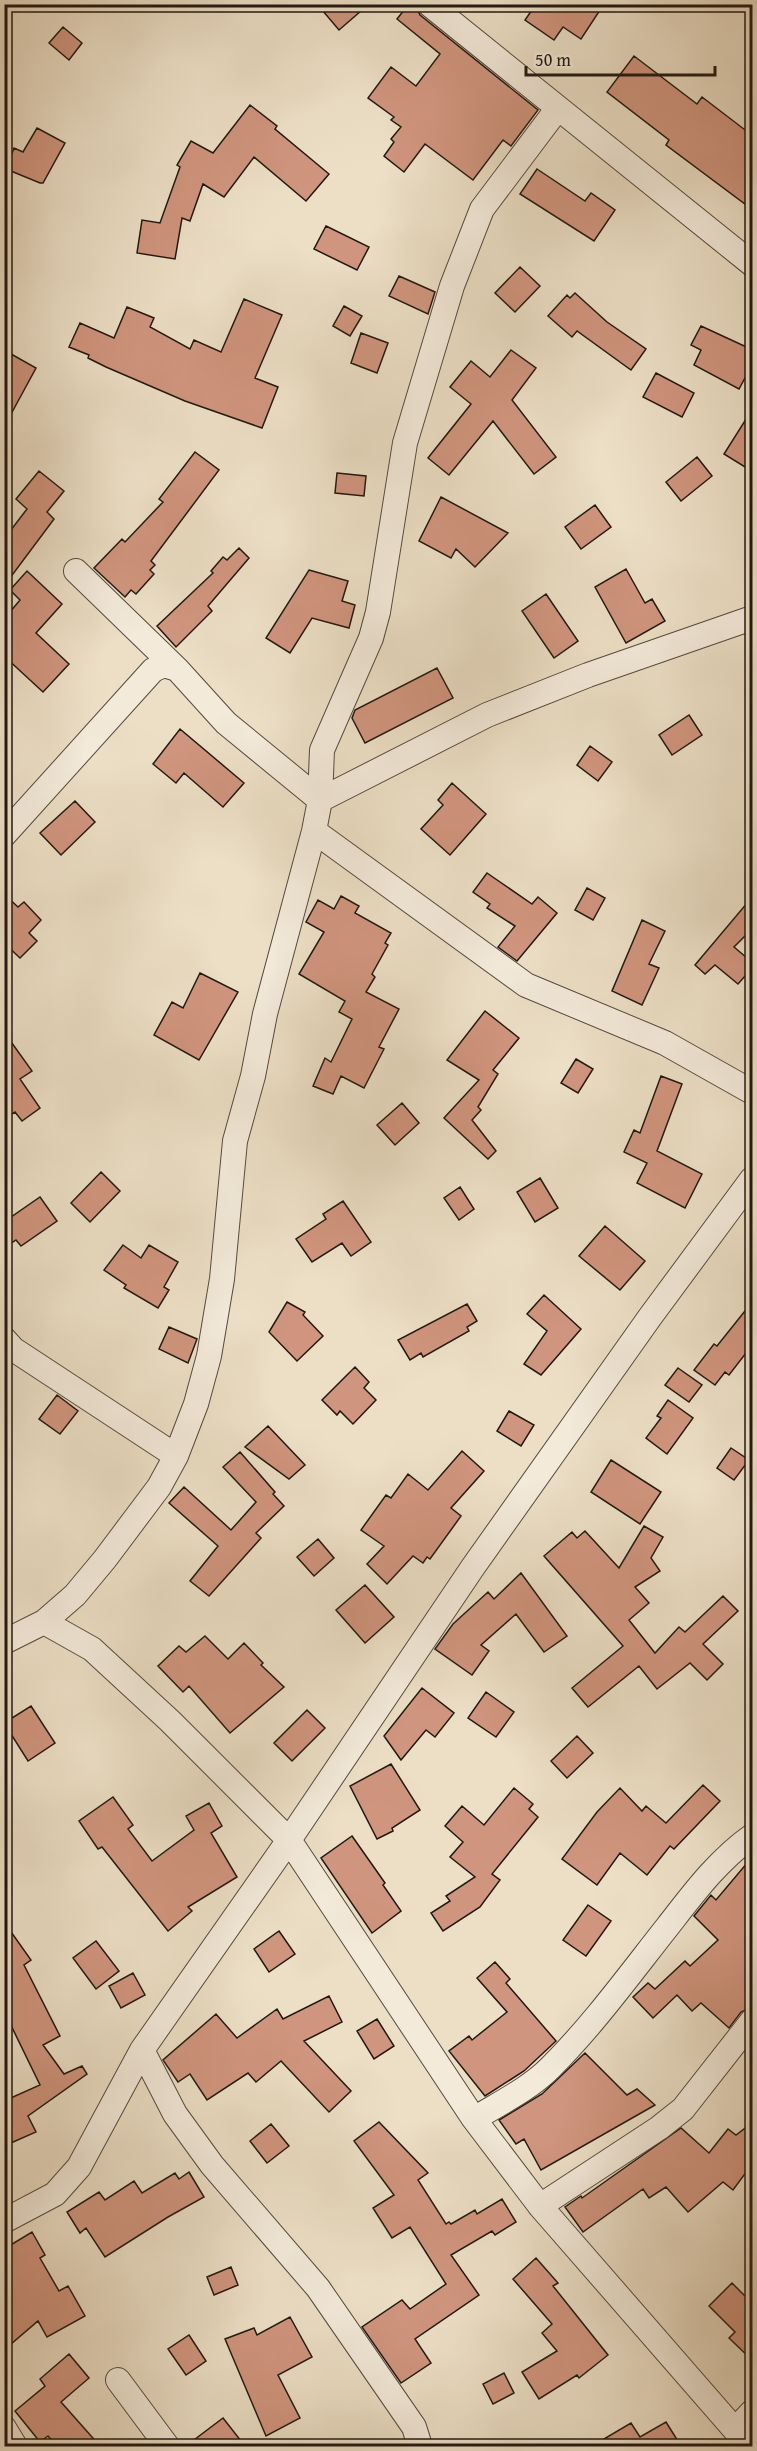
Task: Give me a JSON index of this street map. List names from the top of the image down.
{
  "scale_bar": "50 m"
}
